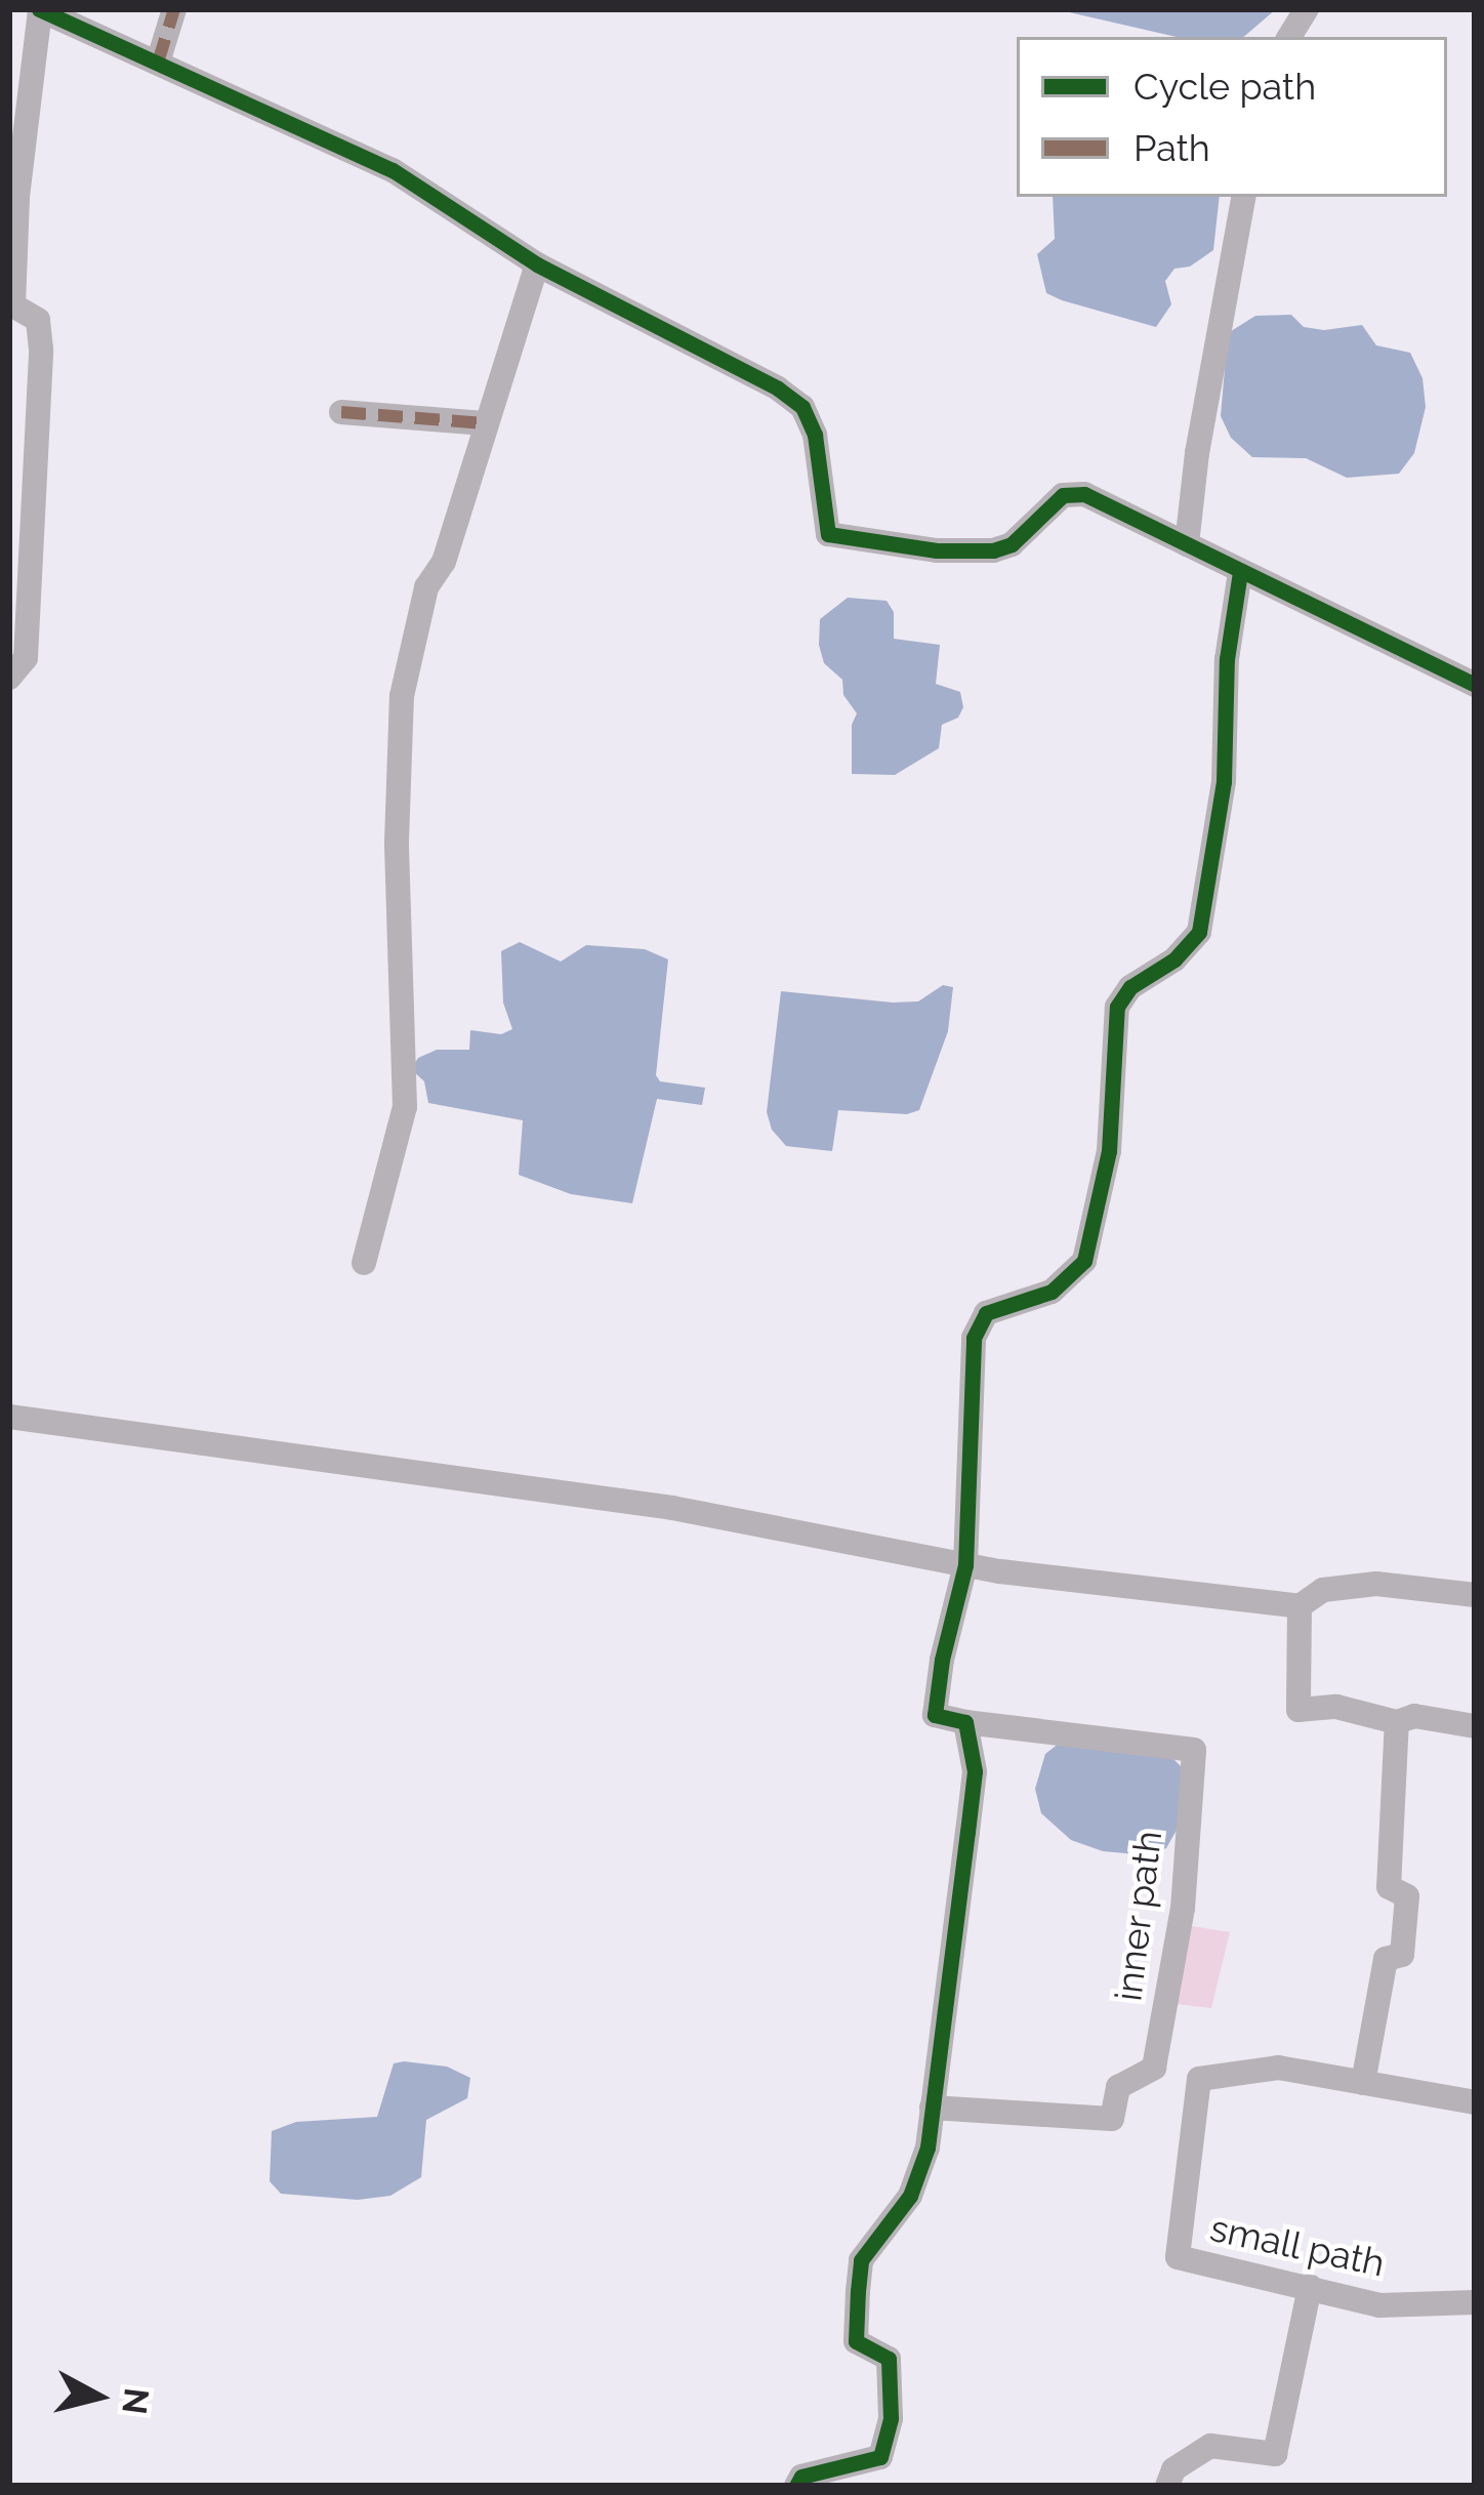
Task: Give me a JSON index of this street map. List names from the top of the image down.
{
  "streets": {
    "street": ["inner path", "small path"]
  },
  "legend": ["Cycle path", "Path"],
  "north": "right"
}
